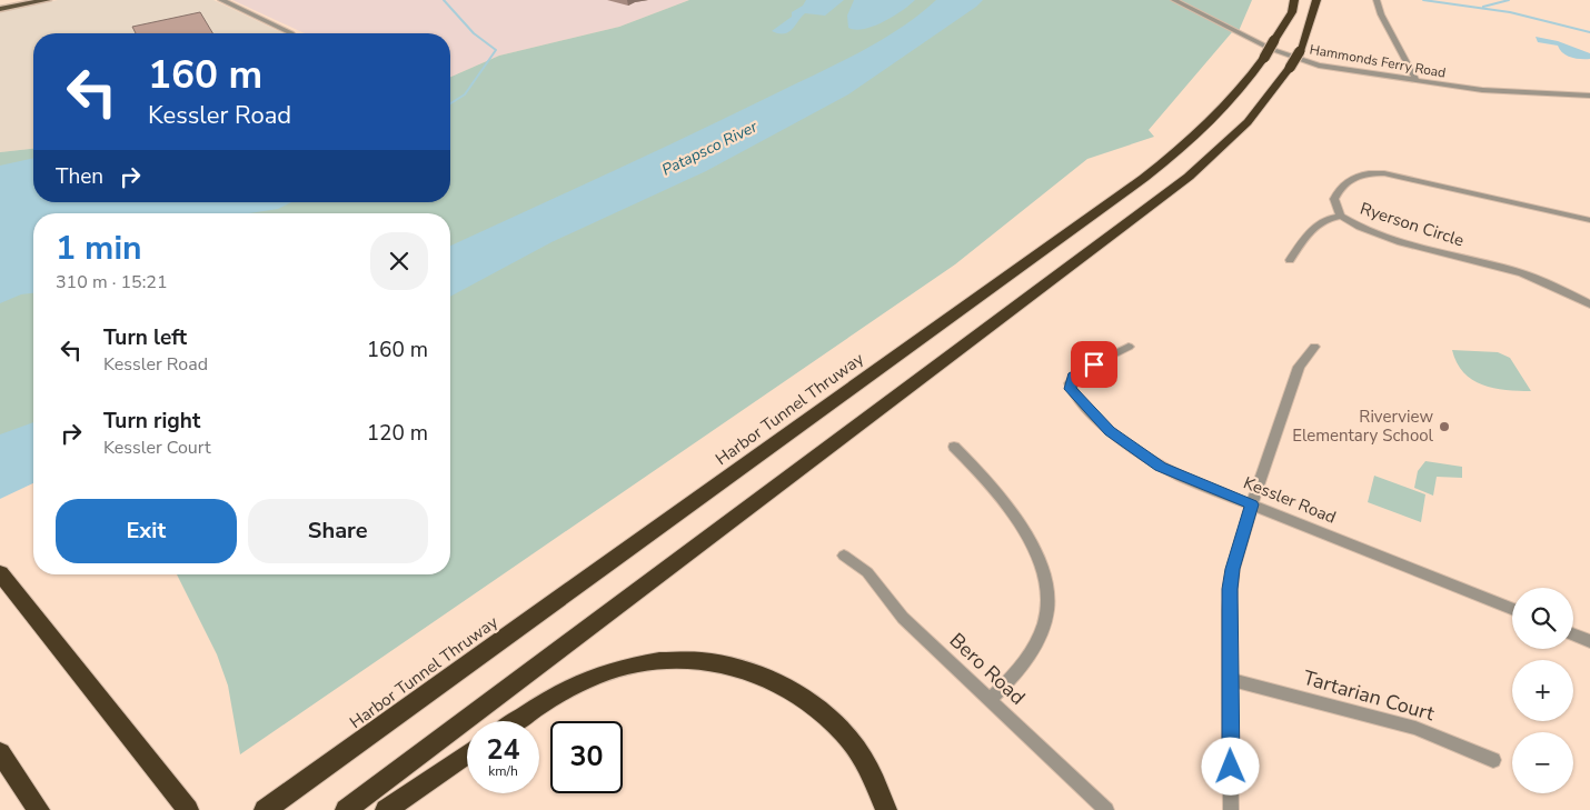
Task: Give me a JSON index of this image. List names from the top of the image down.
{
  "streets": {
    "highway": ["Harbor Tunnel Thruway"],
    "street": [
      "Hammonds Ferry Road",
      "Ryerson Circle",
      "Kessler Road",
      "Bero Road",
      "Tartarian Court"
    ]
  },
  "water": ["Patapsco River"],
  "places": ["Riverview Elementary School"],
  "page": {
    "turn": ["160 m", "Kessler Road"],
    "then": "Then",
    "heading": ["1 min", "310 m · 15:21"],
    "list": [
      {
        "name": "Turn left",
        "note": "Kessler Road",
        "value": "160 m"
      },
      {
        "name": "Turn right",
        "note": "Kessler Court",
        "value": "120 m"
      }
    ],
    "buttons": ["Exit", "Share"],
    "map_buttons": ["+", "−"],
    "speed": "24 km/h",
    "limit": "30"
  }
}
